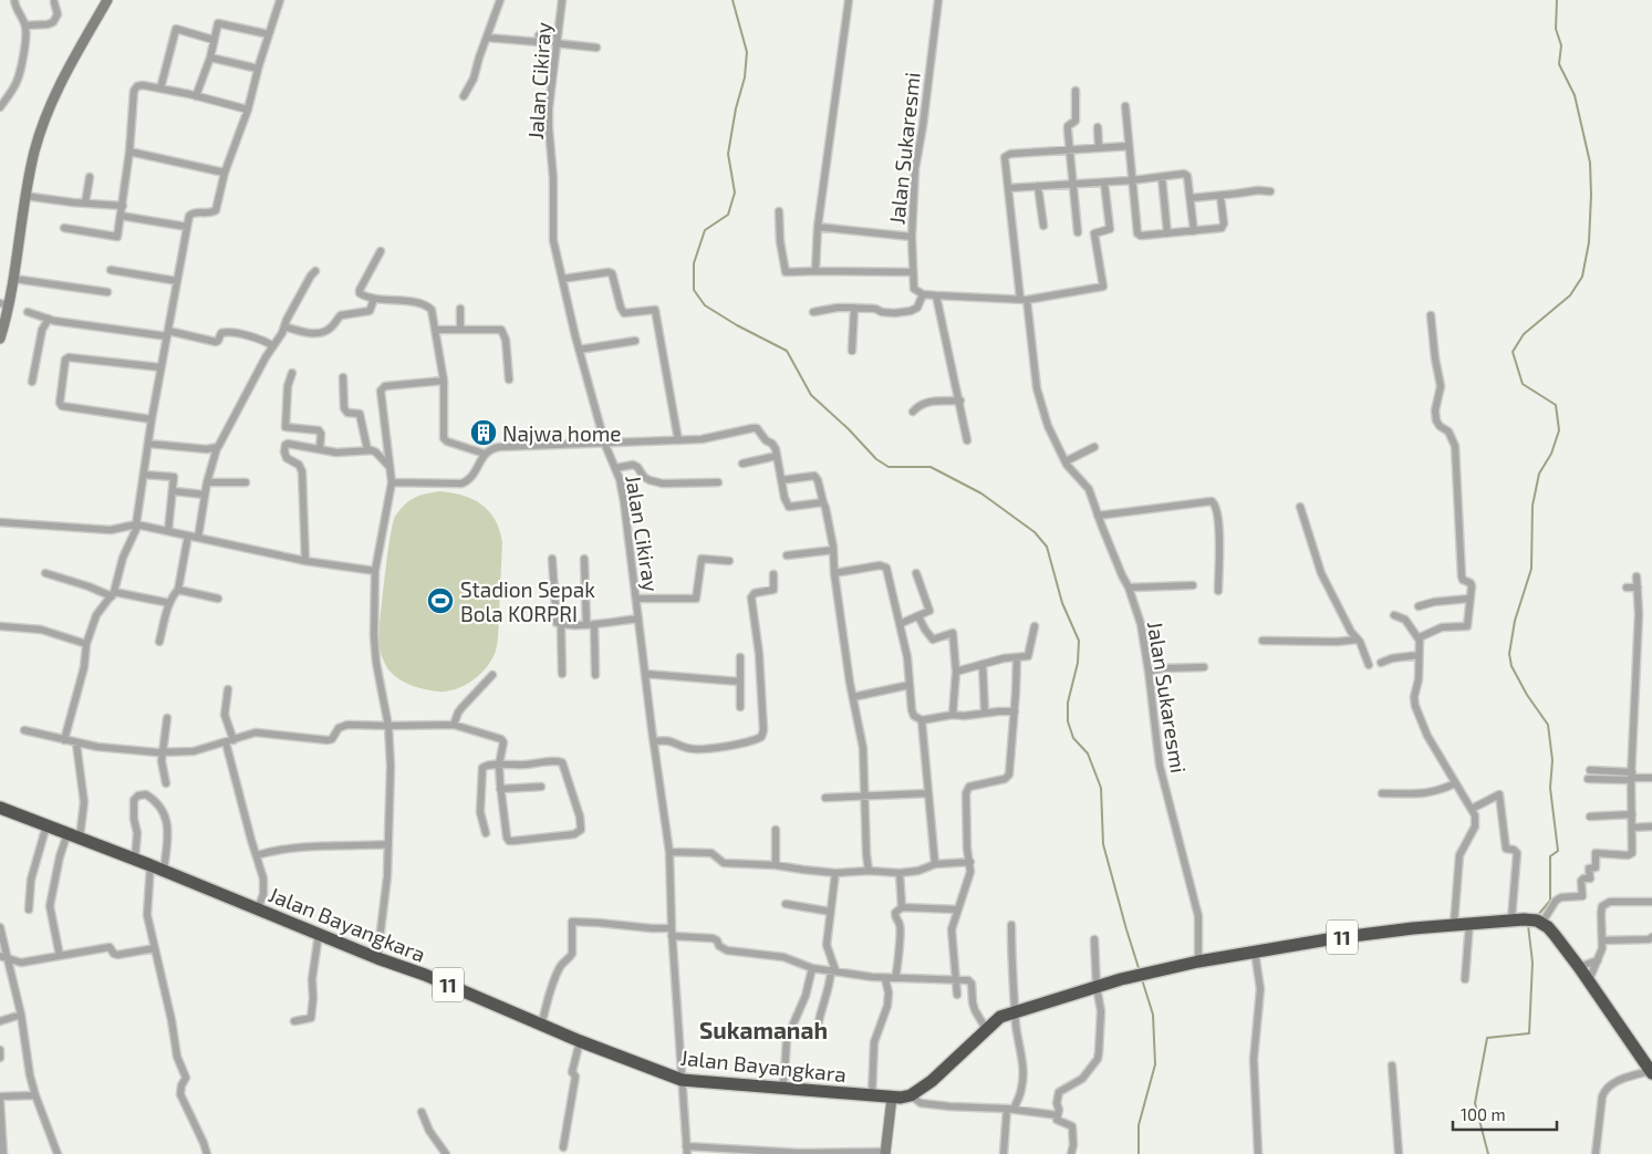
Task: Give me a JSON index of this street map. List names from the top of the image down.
{
  "streets": {
    "highway": ["Jalan Bayangkara", "11"],
    "street": ["Jalan Cikiray", "Jalan Sukaresmi"]
  },
  "crossings": [
    ["Jalan Cikiray", "Jalan Bayangkara"],
    ["Jalan Sukaresmi", "11"],
    ["Jalan Bayangkara", "11"]
  ],
  "districts": ["Sukamanah"],
  "places": {
    "building": ["Najwa home"],
    "sports": ["Stadion Sepak Bola KORPRI"]
  },
  "scale_bar": "100 m"
}
